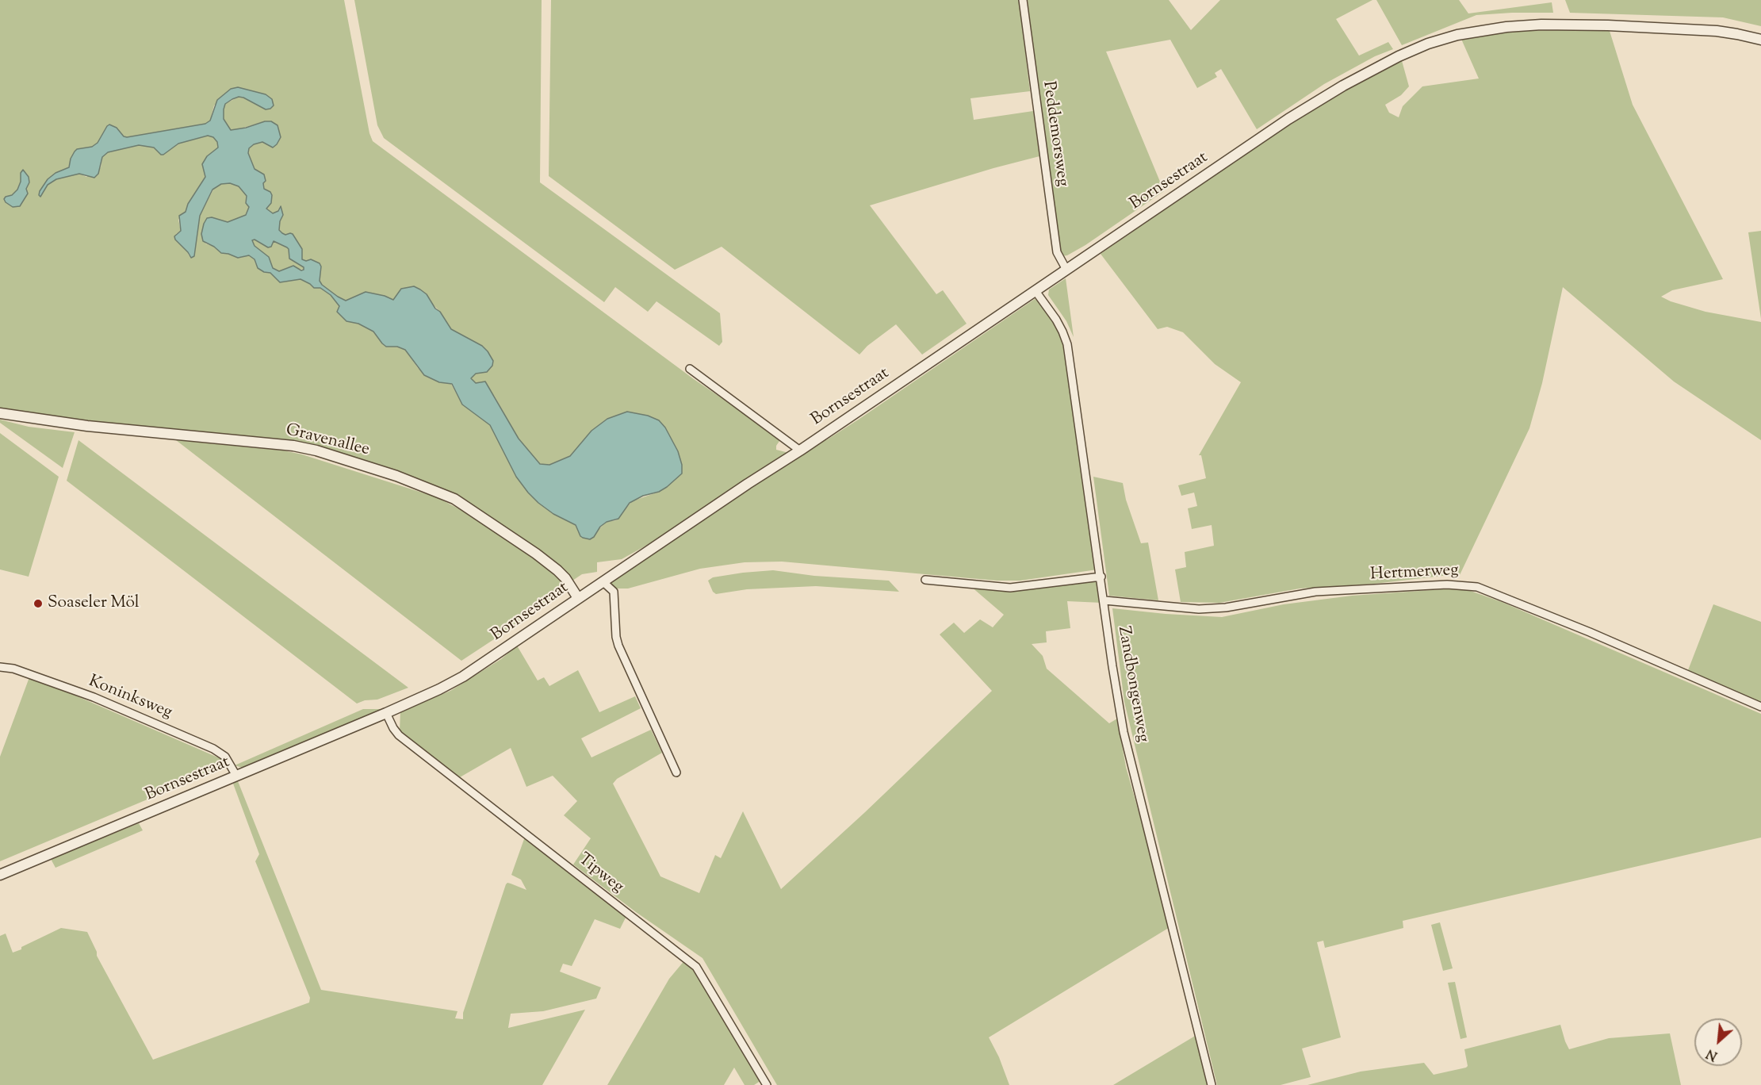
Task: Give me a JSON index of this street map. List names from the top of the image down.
{
  "streets": {
    "street": [
      "Peddemorsweg",
      "Bornsestraat",
      "Gravenallee",
      "Hertmerweg",
      "Zandbongenweg",
      "Koninksweg",
      "Tipweg"
    ]
  },
  "crossings": [
    ["Peddemorsweg", "Bornsestraat"],
    ["Bornsestraat", "Gravenallee"],
    ["Bornsestraat", "Zandbongenweg"],
    ["Bornsestraat", "Koninksweg"],
    ["Bornsestraat", "Tipweg"],
    ["Hertmerweg", "Zandbongenweg"]
  ],
  "places": ["Soaseler Möl"],
  "north": "bottom left"
}
